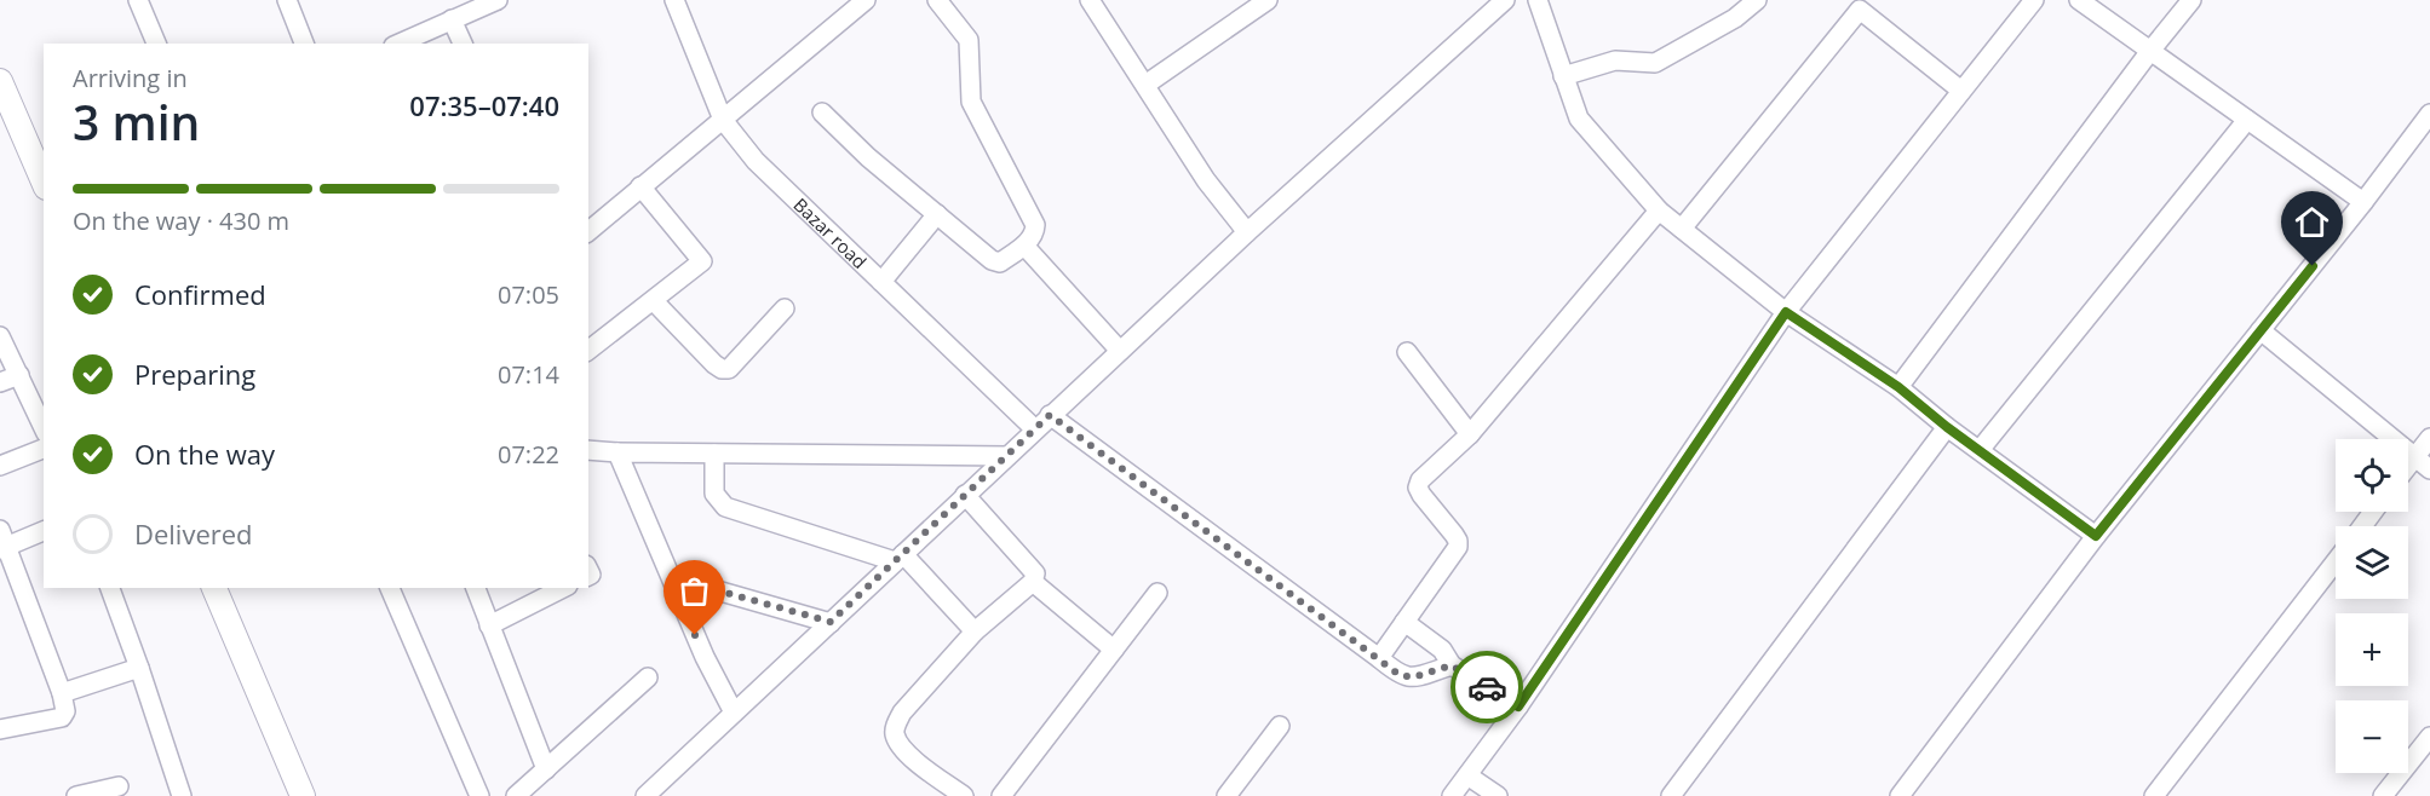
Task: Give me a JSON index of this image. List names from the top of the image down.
{
  "streets": {
    "street": ["Bazar road"]
  },
  "page": {
    "heading": ["3 min", "Arriving in", "07:35–07:40"],
    "bar": "On the way · 430 m",
    "list": [
      ["Confirmed", "07:05"],
      ["Preparing", "07:14"],
      ["On the way", "07:22"],
      "Delivered"
    ],
    "map_buttons": ["+", "−"]
  }
}
